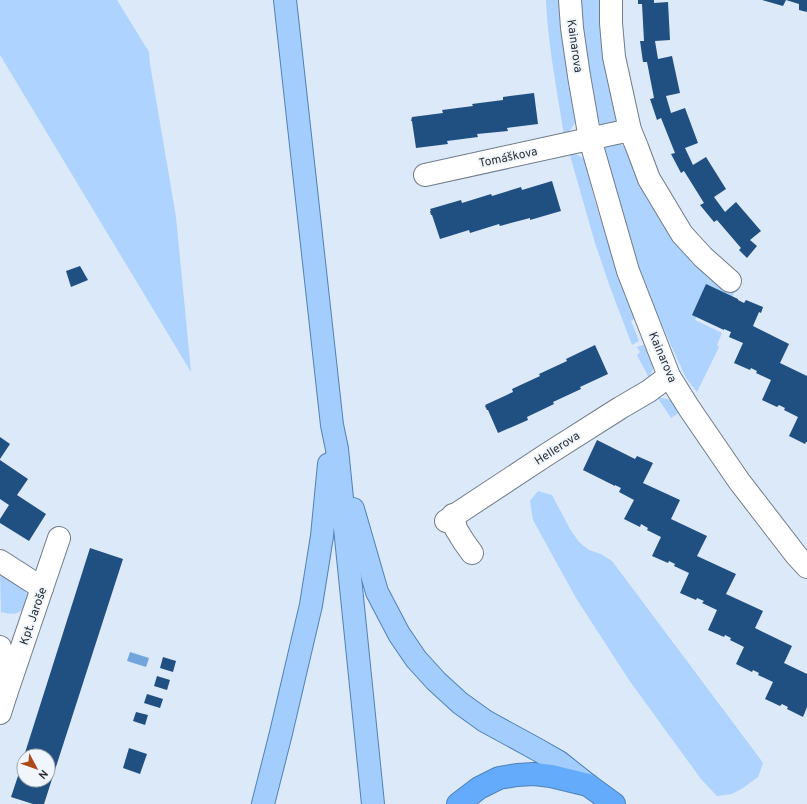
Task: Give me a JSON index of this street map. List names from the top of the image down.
{
  "streets": {
    "street": [
      "Kainarova",
      "Tomáškova",
      "Hellerova",
      "Kpt. Jaroše"
    ]
  },
  "crossings": [
    ["Kainarova", "Tomáškova"],
    ["Kainarova", "Hellerova"]
  ],
  "north": "bottom right"
}
